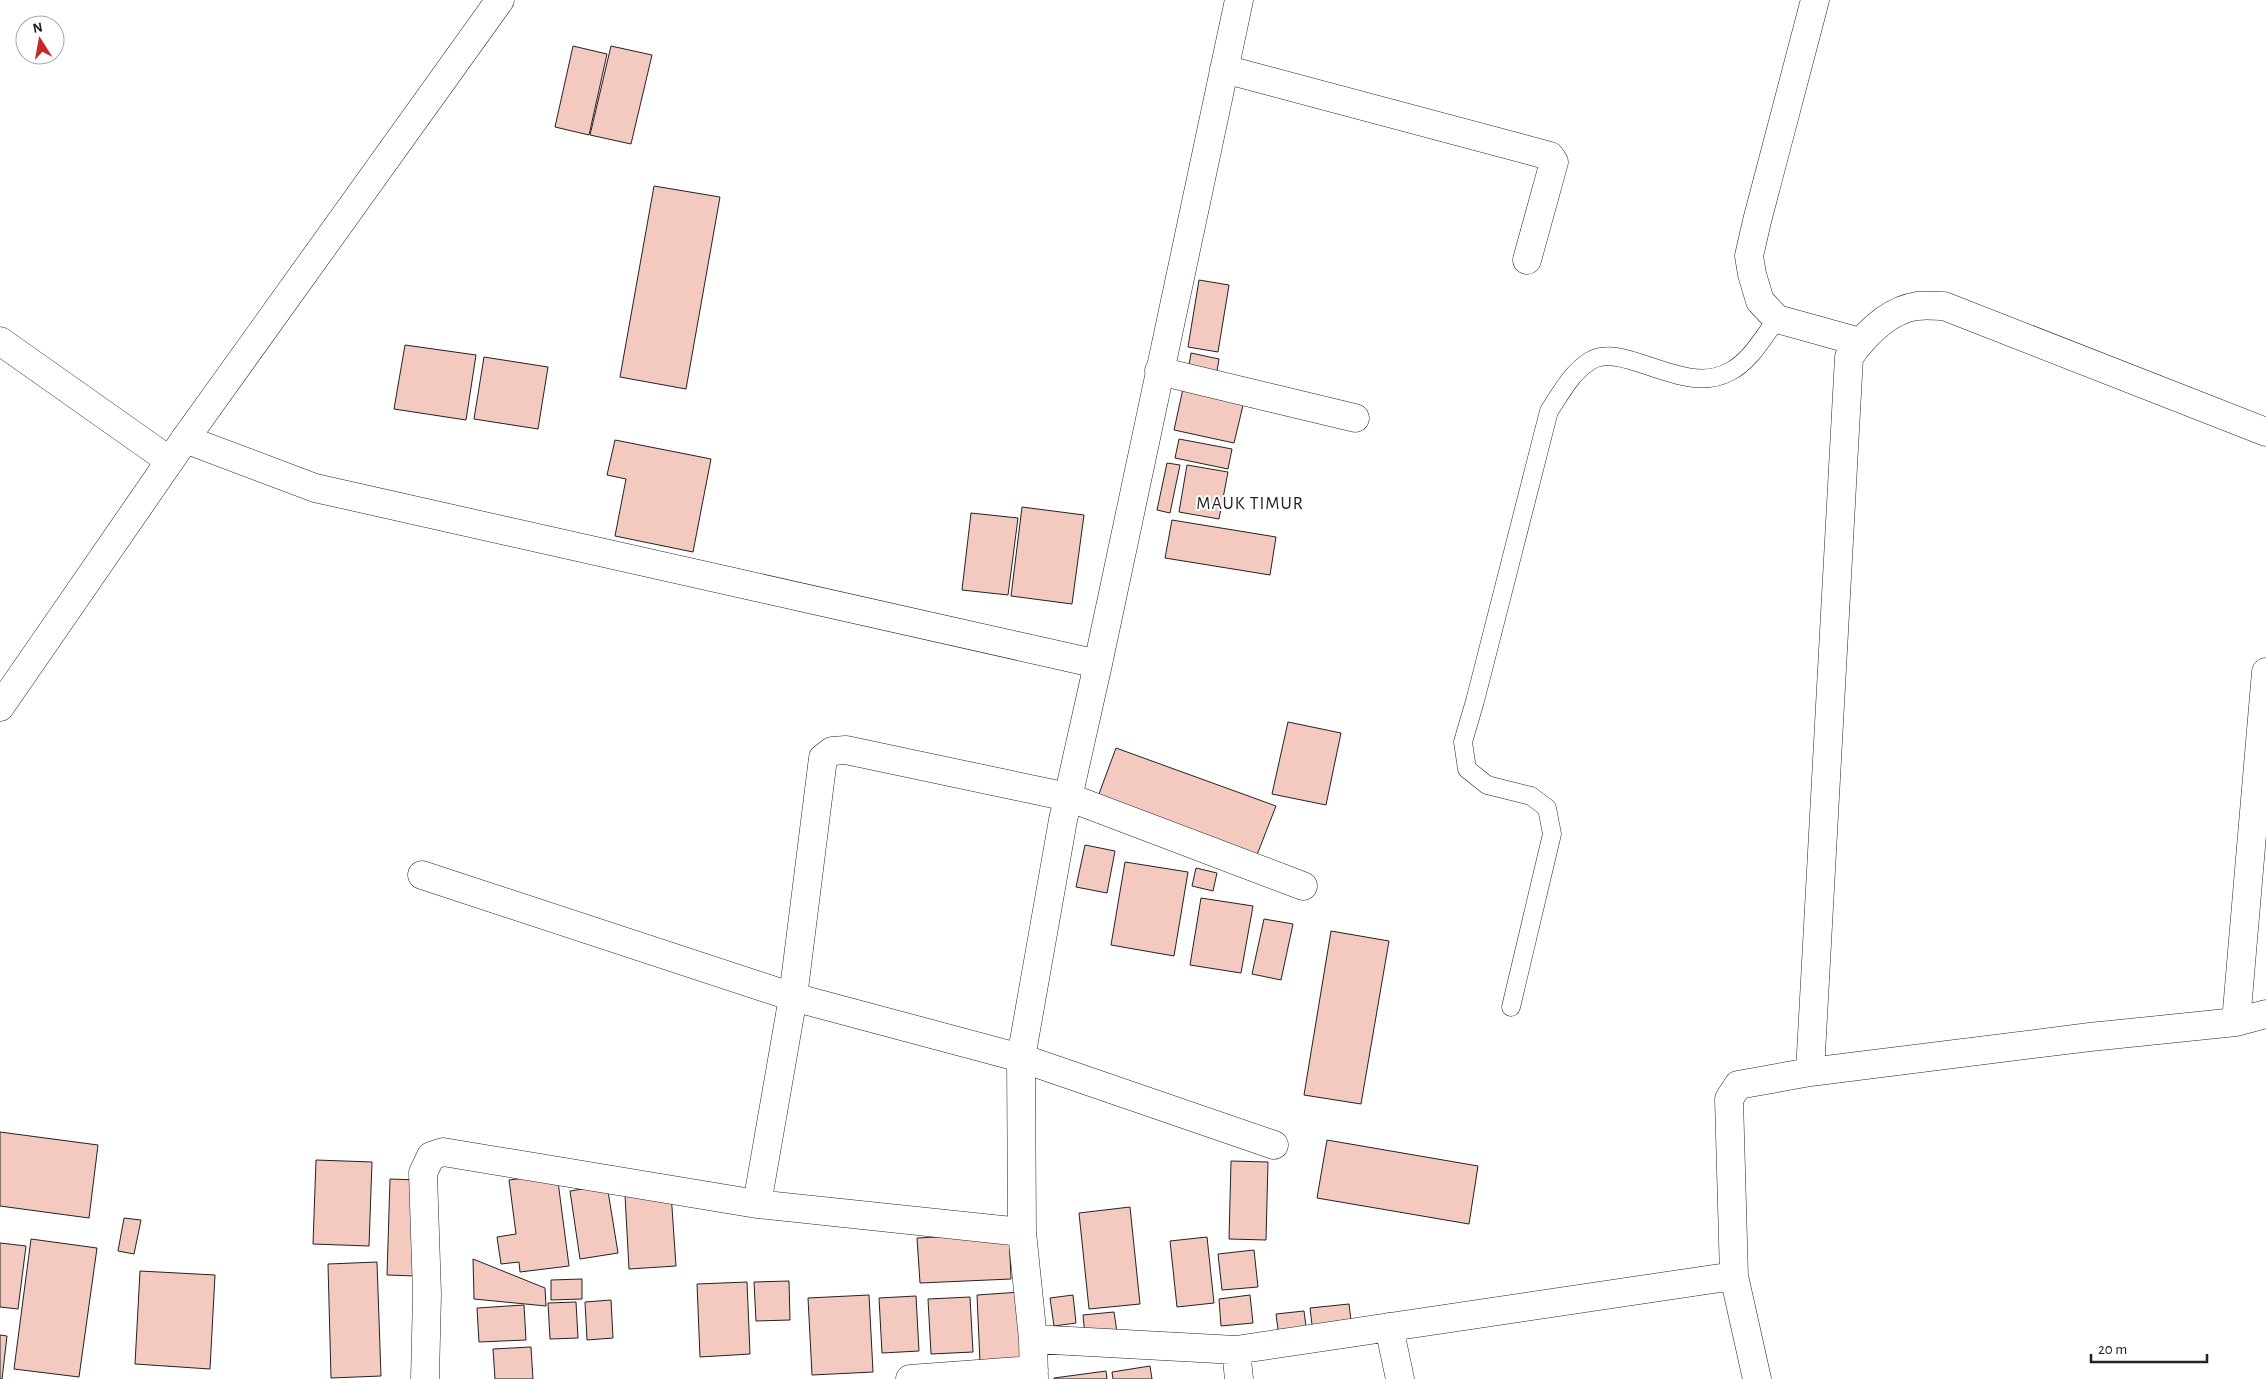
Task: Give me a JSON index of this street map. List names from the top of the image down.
{
  "districts": ["MAUK TIMUR"],
  "scale_bar": "20 m",
  "north": "top"
}
